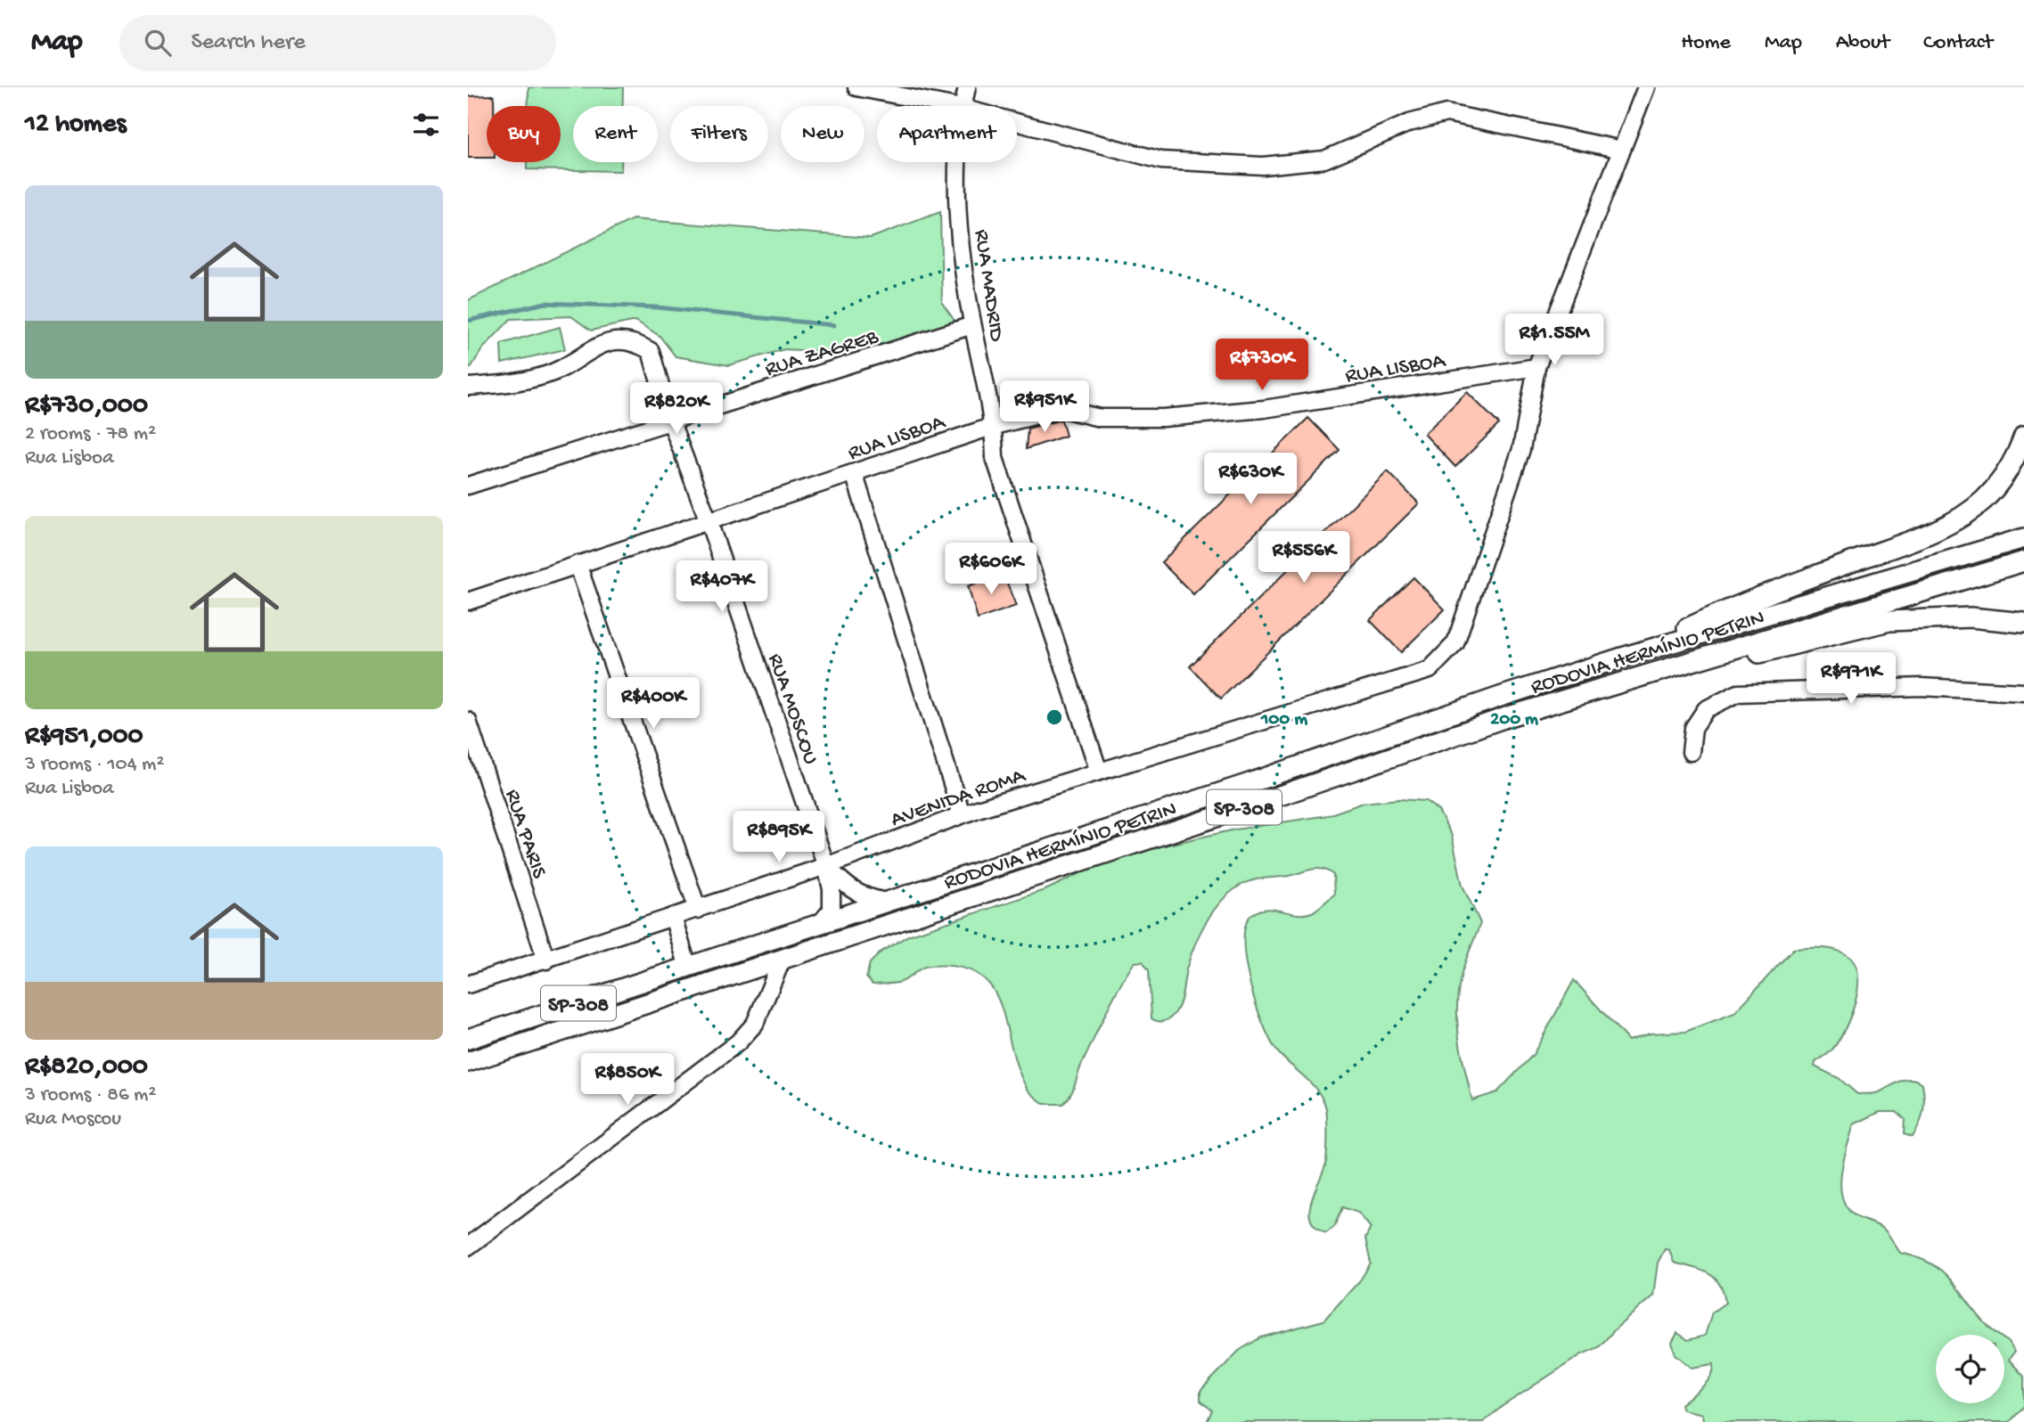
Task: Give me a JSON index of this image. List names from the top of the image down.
{
  "streets": {
    "main road": ["RODOVIA HERMÍNIO PETRIN", "SP-308"],
    "street": [
      "RUA MADRID",
      "RUA ZAGREB",
      "RUA LISBOA",
      "RUA MOSCOU",
      "AVENIDA ROMA",
      "RUA PARIS"
    ]
  },
  "crossings": [
    ["RUA MADRID", "RUA ZAGREB"],
    ["RUA MADRID", "RUA LISBOA"],
    ["RUA MADRID", "AVENIDA ROMA"],
    ["RUA ZAGREB", "RUA MOSCOU"],
    ["RUA LISBOA", "RUA MOSCOU"],
    ["RUA LISBOA", "AVENIDA ROMA"],
    ["RUA MOSCOU", "AVENIDA ROMA"],
    ["RUA MOSCOU", "SP-308"],
    ["AVENIDA ROMA", "RUA PARIS"]
  ],
  "page": {
    "header": "Map",
    "search": "Search here",
    "nav": [
      "Home",
      "Map",
      "About",
      "Contact"
    ],
    "heading": "12 homes",
    "chip": [
      "Buy",
      "Rent",
      "Filters",
      "New",
      "Apartment"
    ],
    "list": [
      {
        "name": "R$730,000",
        "note": "2 rooms · 78 m² · Rua Lisboa"
      },
      {
        "name": "R$951,000",
        "note": "3 rooms · 104 m² · Rua Lisboa"
      },
      {
        "name": "R$820,000",
        "note": "3 rooms · 86 m² · Rua Moscou"
      }
    ],
    "price": [
      "R$1.55M",
      "R$730K",
      "R$951K",
      "R$820K",
      "R$630K",
      "R$556K",
      "R$606K",
      "R$407K",
      "R$971K",
      "R$400K",
      "R$895K",
      "R$850K"
    ]
  },
  "rings": ["100 m", "200 m"]
}
